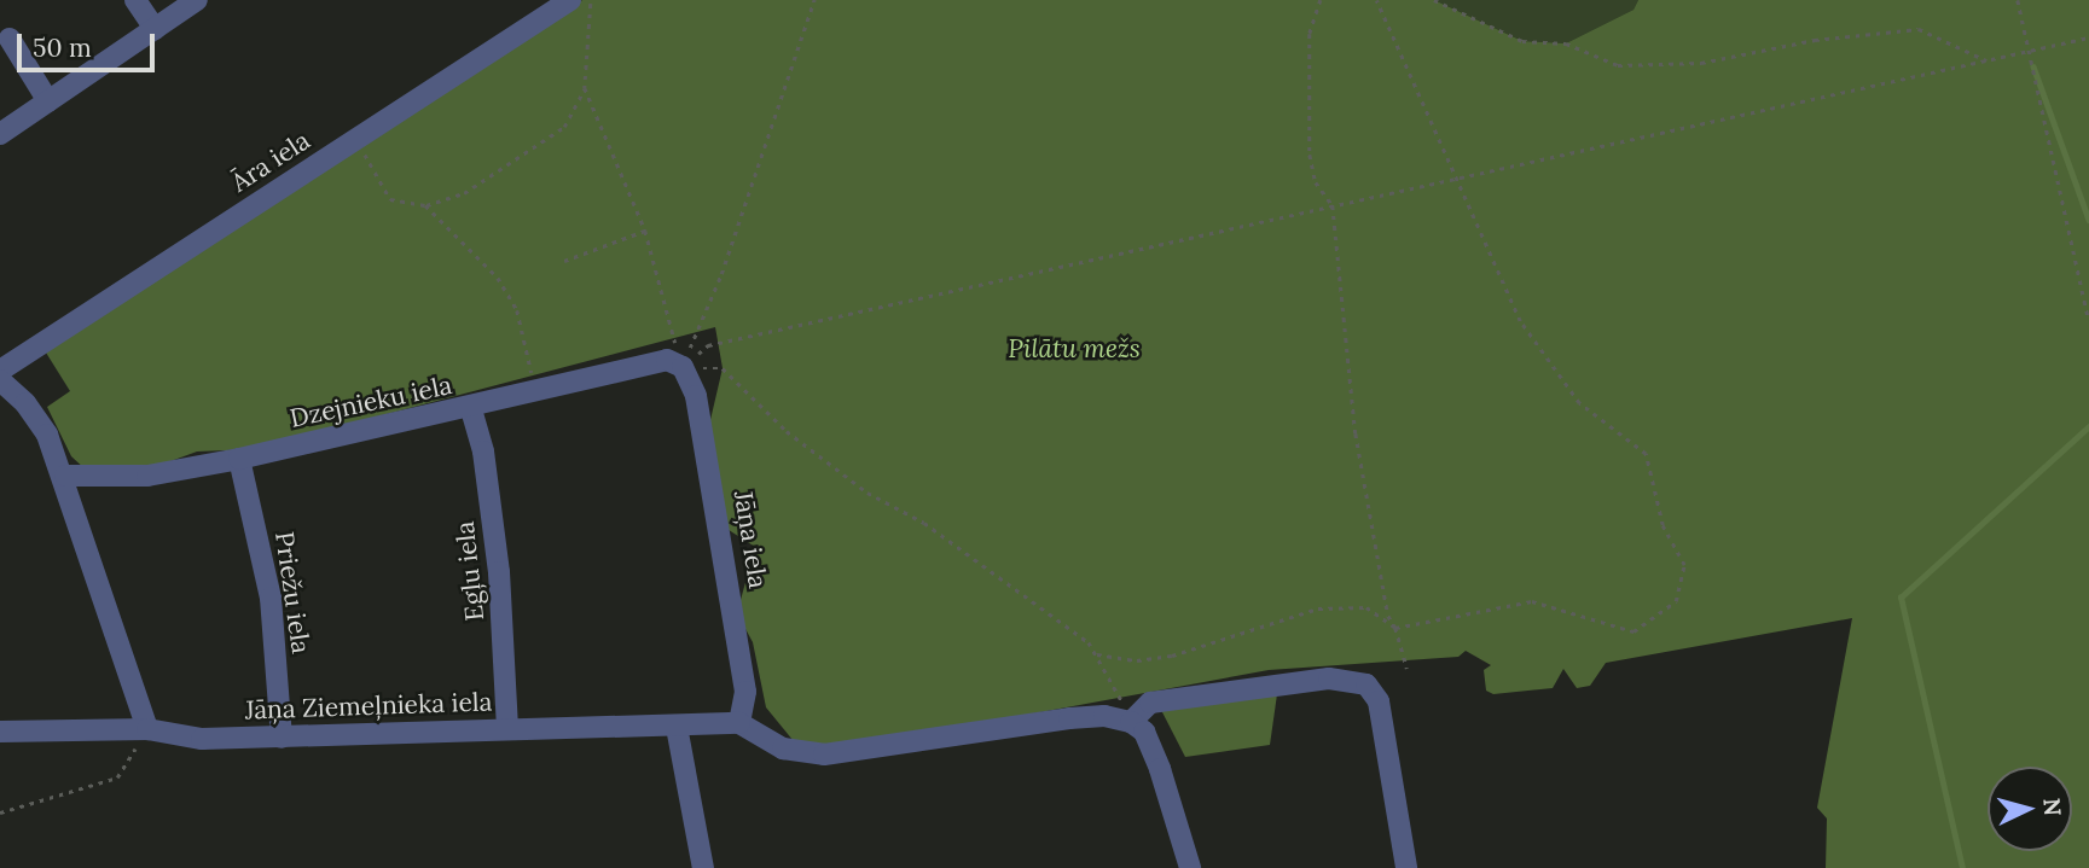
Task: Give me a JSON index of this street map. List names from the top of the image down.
{
  "streets": {
    "street": [
      "Āra iela",
      "Dzejnieku iela",
      "Jāņa iela",
      "Egļu iela",
      "Priežu iela",
      "Jāņa Ziemeļnieka iela"
    ]
  },
  "crossings": [
    ["Dzejnieku iela", "Jāņa iela"],
    ["Dzejnieku iela", "Egļu iela"],
    ["Dzejnieku iela", "Priežu iela"],
    ["Jāņa iela", "Jāņa Ziemeļnieka iela"],
    ["Egļu iela", "Jāņa Ziemeļnieka iela"],
    ["Priežu iela", "Jāņa Ziemeļnieka iela"]
  ],
  "parks": ["Pilātu mežs"],
  "scale_bar": "50 m",
  "north": "right"
}
